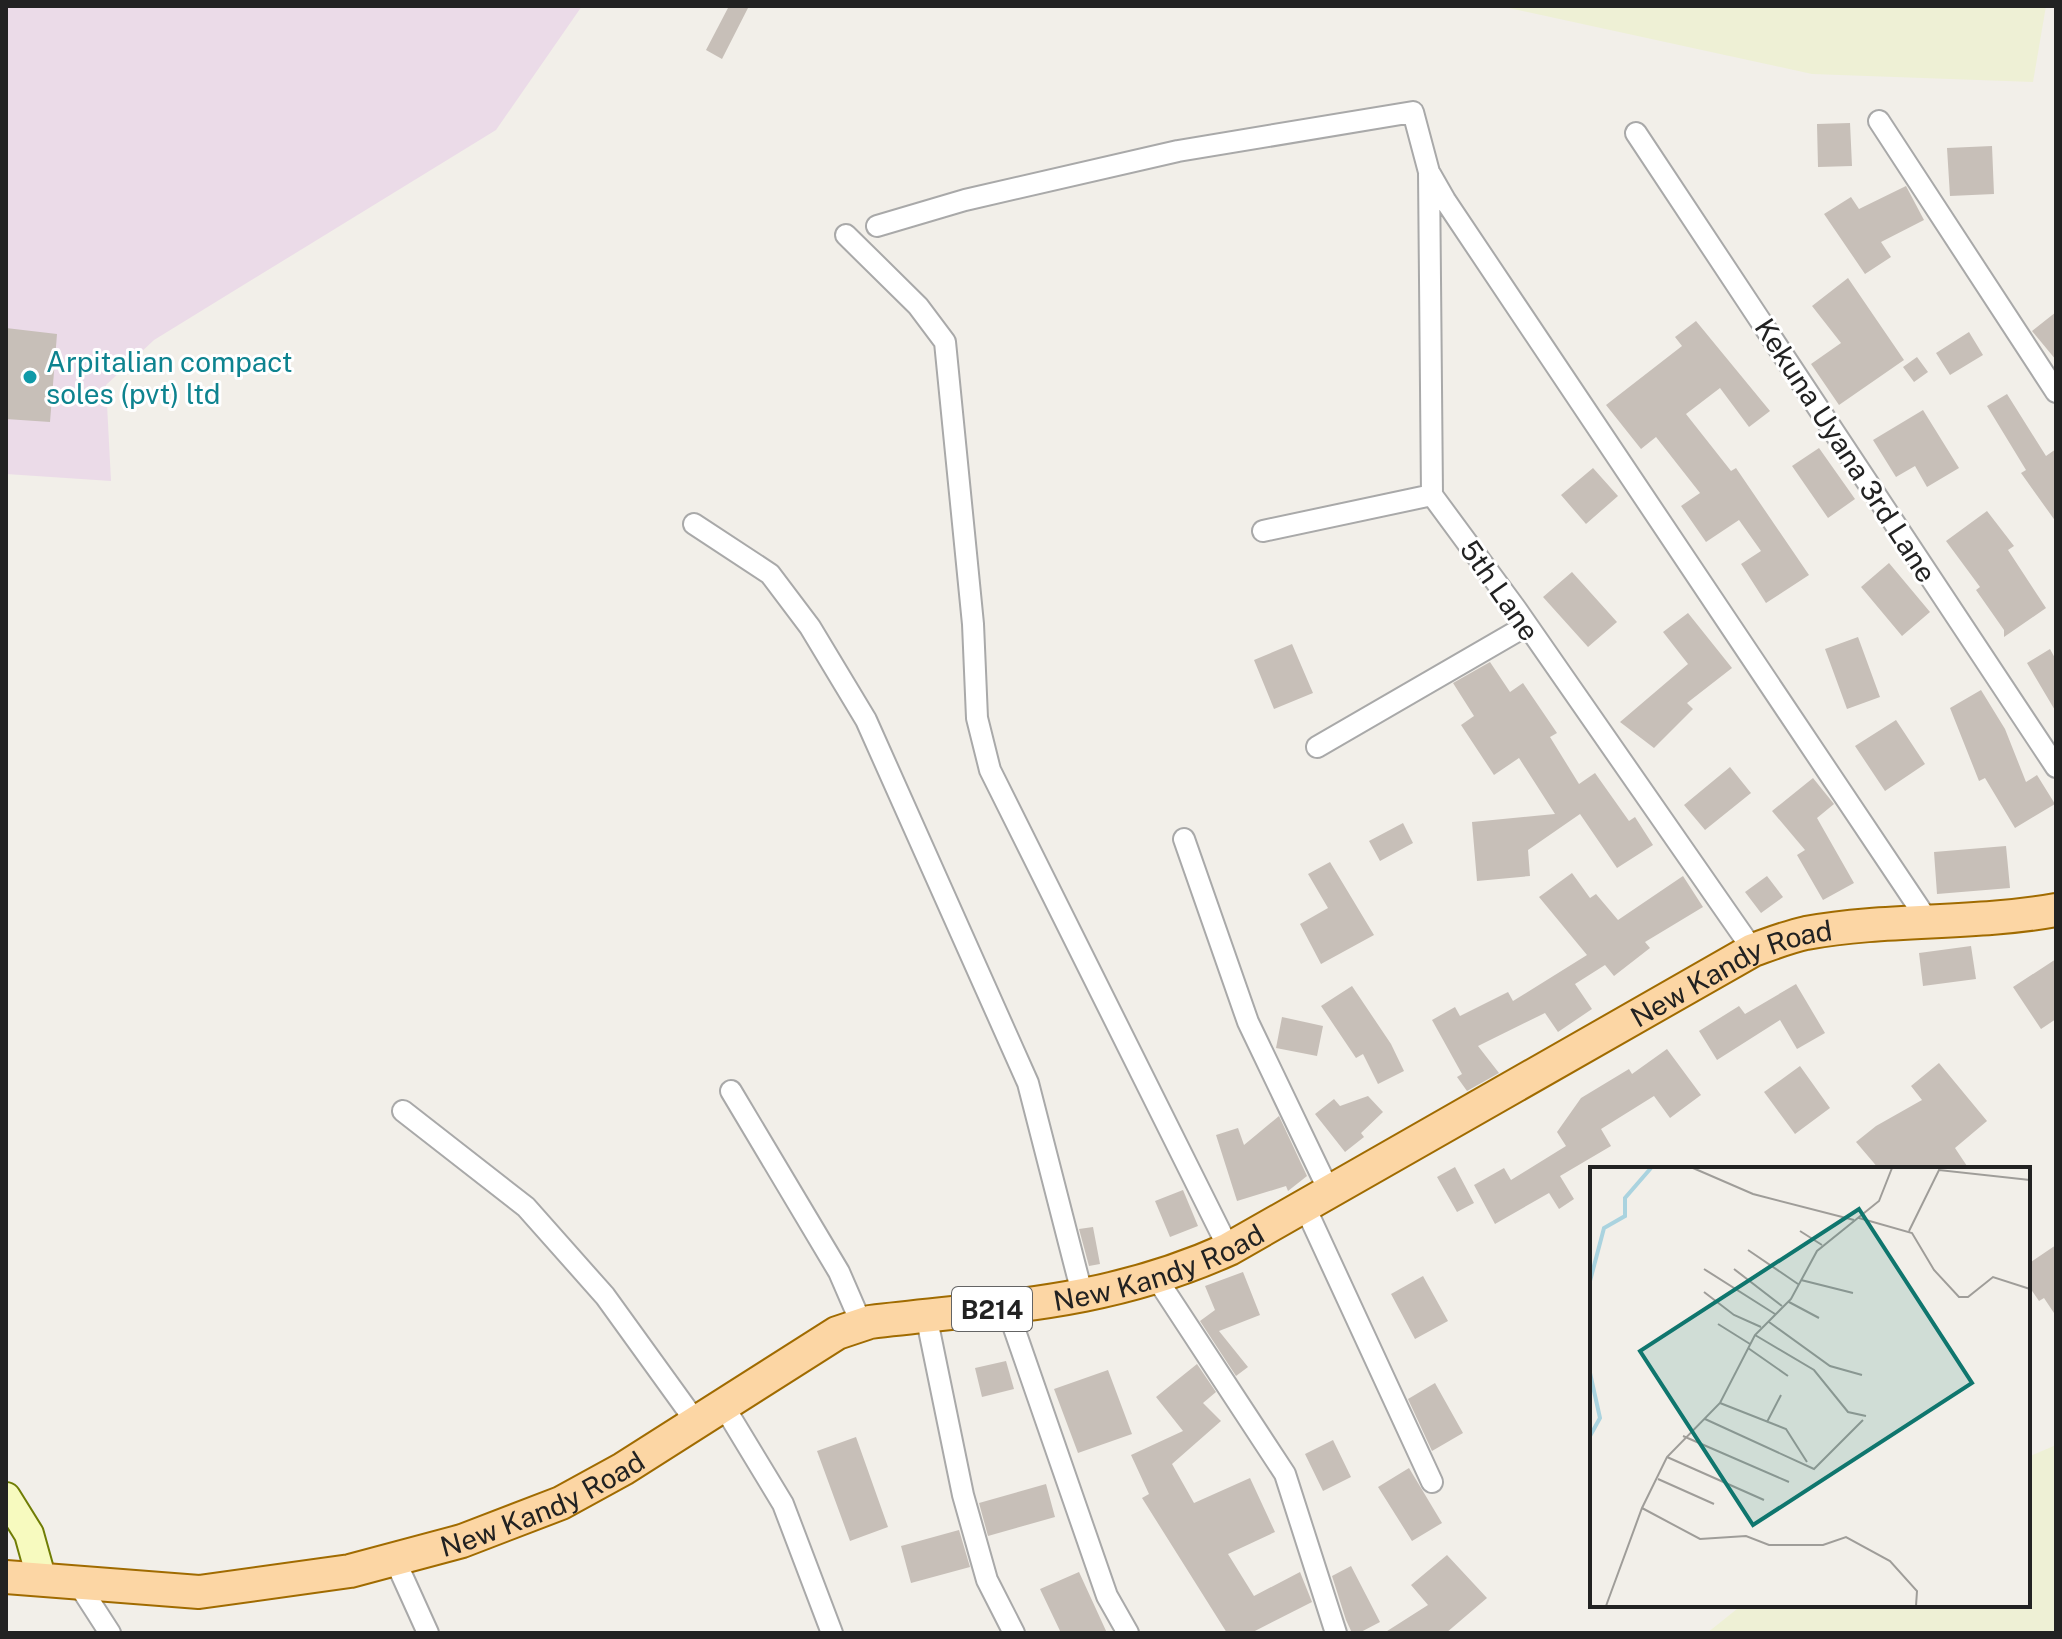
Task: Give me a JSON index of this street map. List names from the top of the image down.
{
  "streets": {
    "main road": ["New Kandy Road", "B214"],
    "street": ["Kekuna Uyana 3rd Lane", "5th Lane"]
  },
  "crossings": [
    ["5th Lane", "New Kandy Road"]
  ],
  "places": ["Arpitalian compact soles (pvt) ltd"]
}
